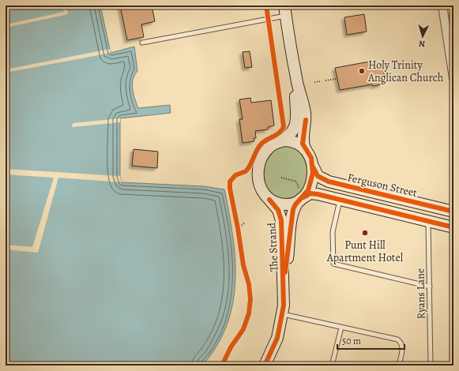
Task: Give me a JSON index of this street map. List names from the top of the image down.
{
  "streets": {
    "street": ["Ferguson Street", "The Strand"],
    "lane": ["Ryans Lane"]
  },
  "crossings": [
    ["Ferguson Street", "The Strand"]
  ],
  "places": ["Holy Trinity Anglican Church", "Punt Hill Apartment Hotel"],
  "scale_bar": "50 m",
  "north": "bottom"
}
